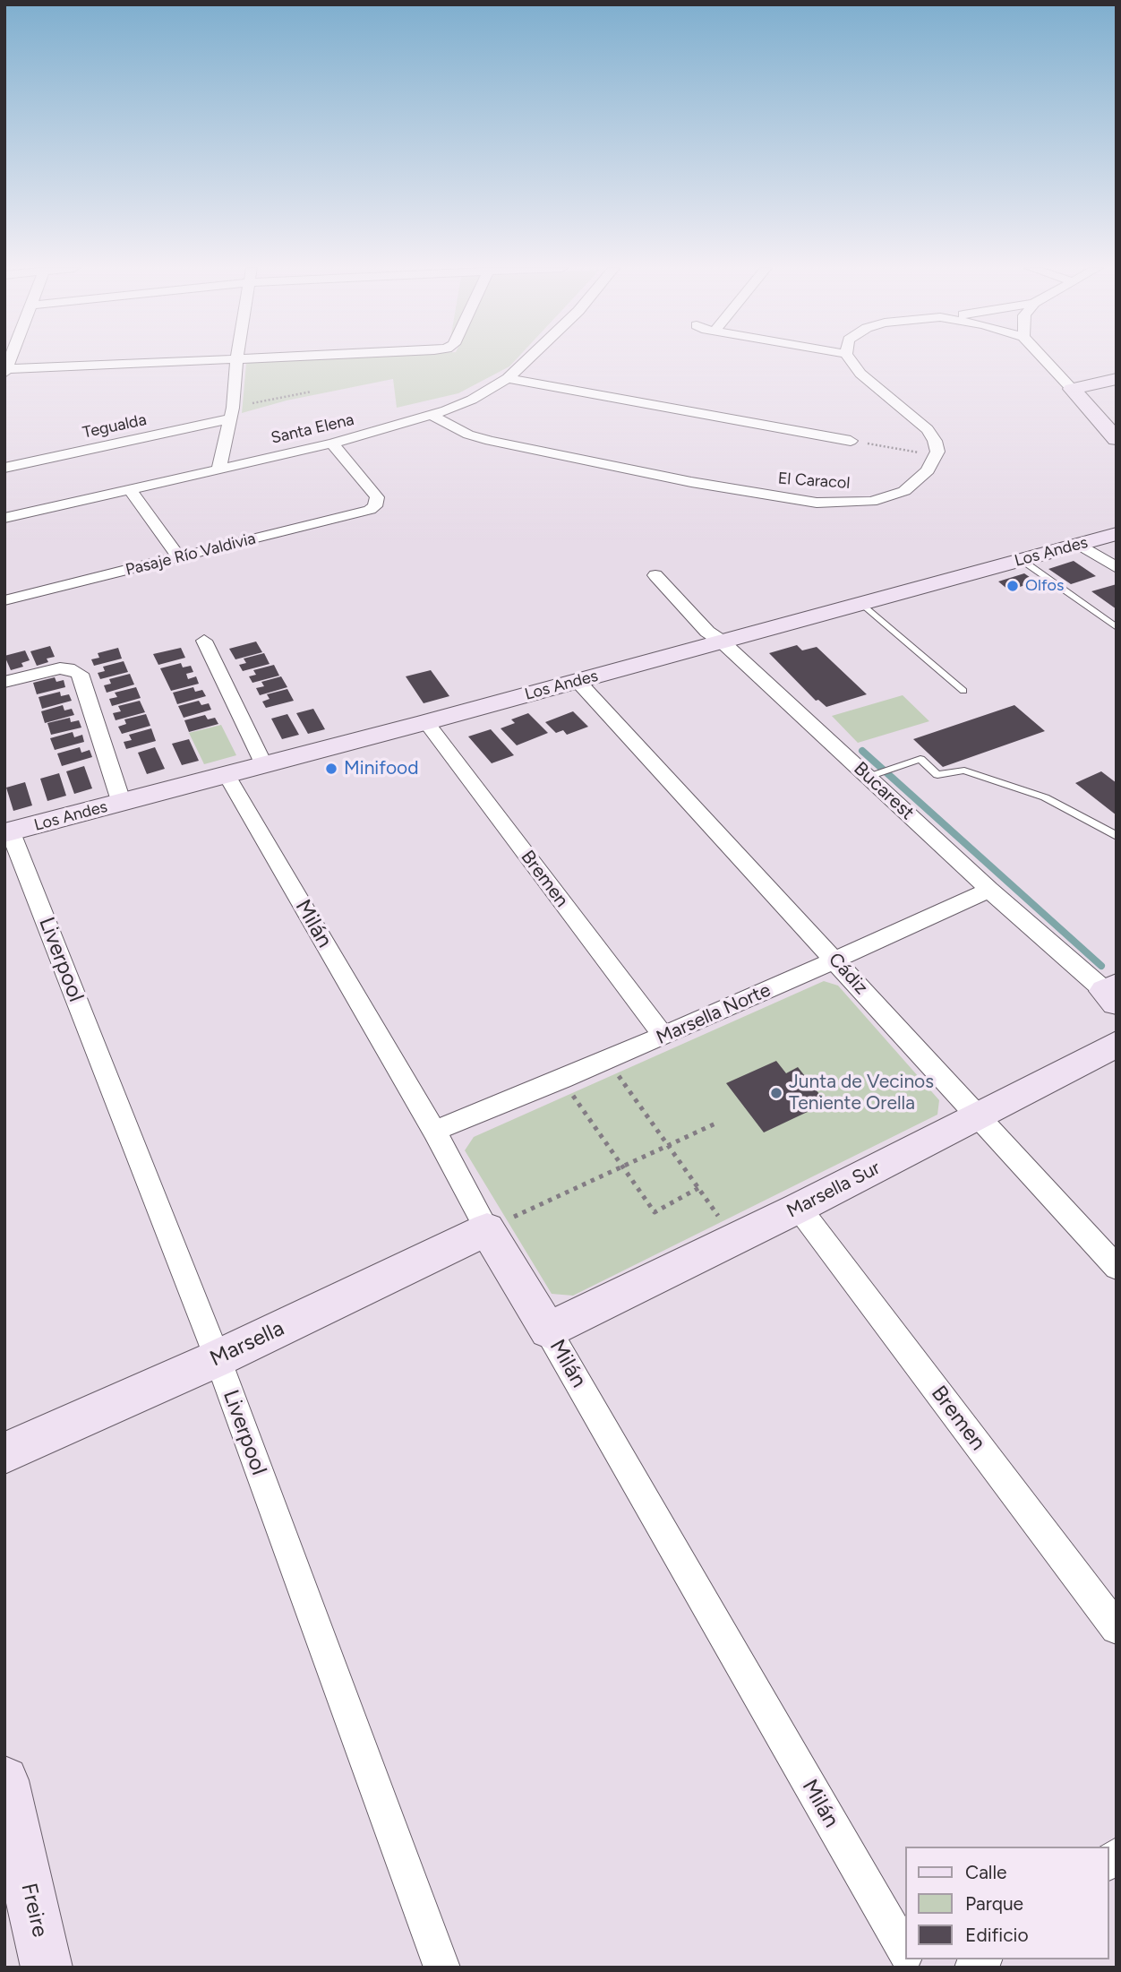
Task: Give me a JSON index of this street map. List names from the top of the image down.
{
  "streets": {
    "street": [
      "Tegualda",
      "Santa Elena",
      "El Caracol",
      "Los Andes",
      "Pasaje Río Valdivia",
      "Bucarest",
      "Bremen",
      "Milán",
      "Liverpool",
      "Cádiz",
      "Marsella Norte",
      "Marsella Sur",
      "Marsella",
      "Freire"
    ]
  },
  "crossings": [
    ["Santa Elena", "El Caracol"],
    ["Santa Elena", "Pasaje Río Valdivia"],
    ["Los Andes", "Bucarest"],
    ["Los Andes", "Bremen"],
    ["Los Andes", "Milán"],
    ["Los Andes", "Liverpool"],
    ["Los Andes", "Cádiz"],
    ["Bucarest", "Marsella Norte"],
    ["Bremen", "Marsella Norte"],
    ["Bremen", "Marsella Sur"],
    ["Milán", "Marsella Norte"],
    ["Milán", "Marsella Sur"],
    ["Milán", "Marsella"],
    ["Liverpool", "Marsella"],
    ["Cádiz", "Marsella Norte"],
    ["Cádiz", "Marsella Sur"]
  ],
  "places": ["Olfos", "Minifood", "Junta de Vecinos Teniente Orella"],
  "legend": ["Calle", "Parque", "Edificio"]
}
